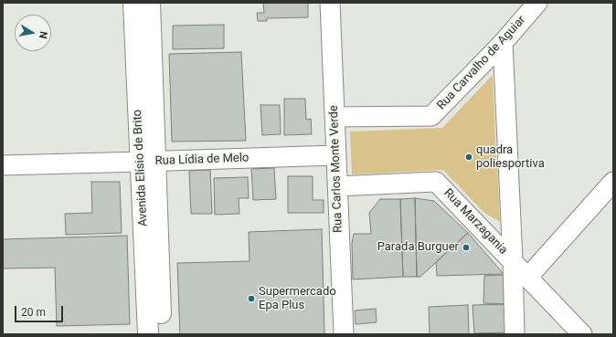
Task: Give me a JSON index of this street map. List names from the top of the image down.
{
  "streets": {
    "street": [
      "Rua Carvalho de Aguiar",
      "Rua Lídia de Melo",
      "Avenida Elísio de Brito",
      "Rua Carlos Monte Verde",
      "Rua Marzagania"
    ]
  },
  "crossings": [
    ["Rua Carvalho de Aguiar", "Rua Carlos Monte Verde"],
    ["Rua Lídia de Melo", "Avenida Elísio de Brito"],
    ["Rua Lídia de Melo", "Rua Carlos Monte Verde"],
    ["Rua Carlos Monte Verde", "Rua Marzagania"]
  ],
  "places": ["quadra poliesportiva", "Parada Burguer", "Supermercado Epa Plus"],
  "scale_bar": "20 m",
  "north": "right"
}
